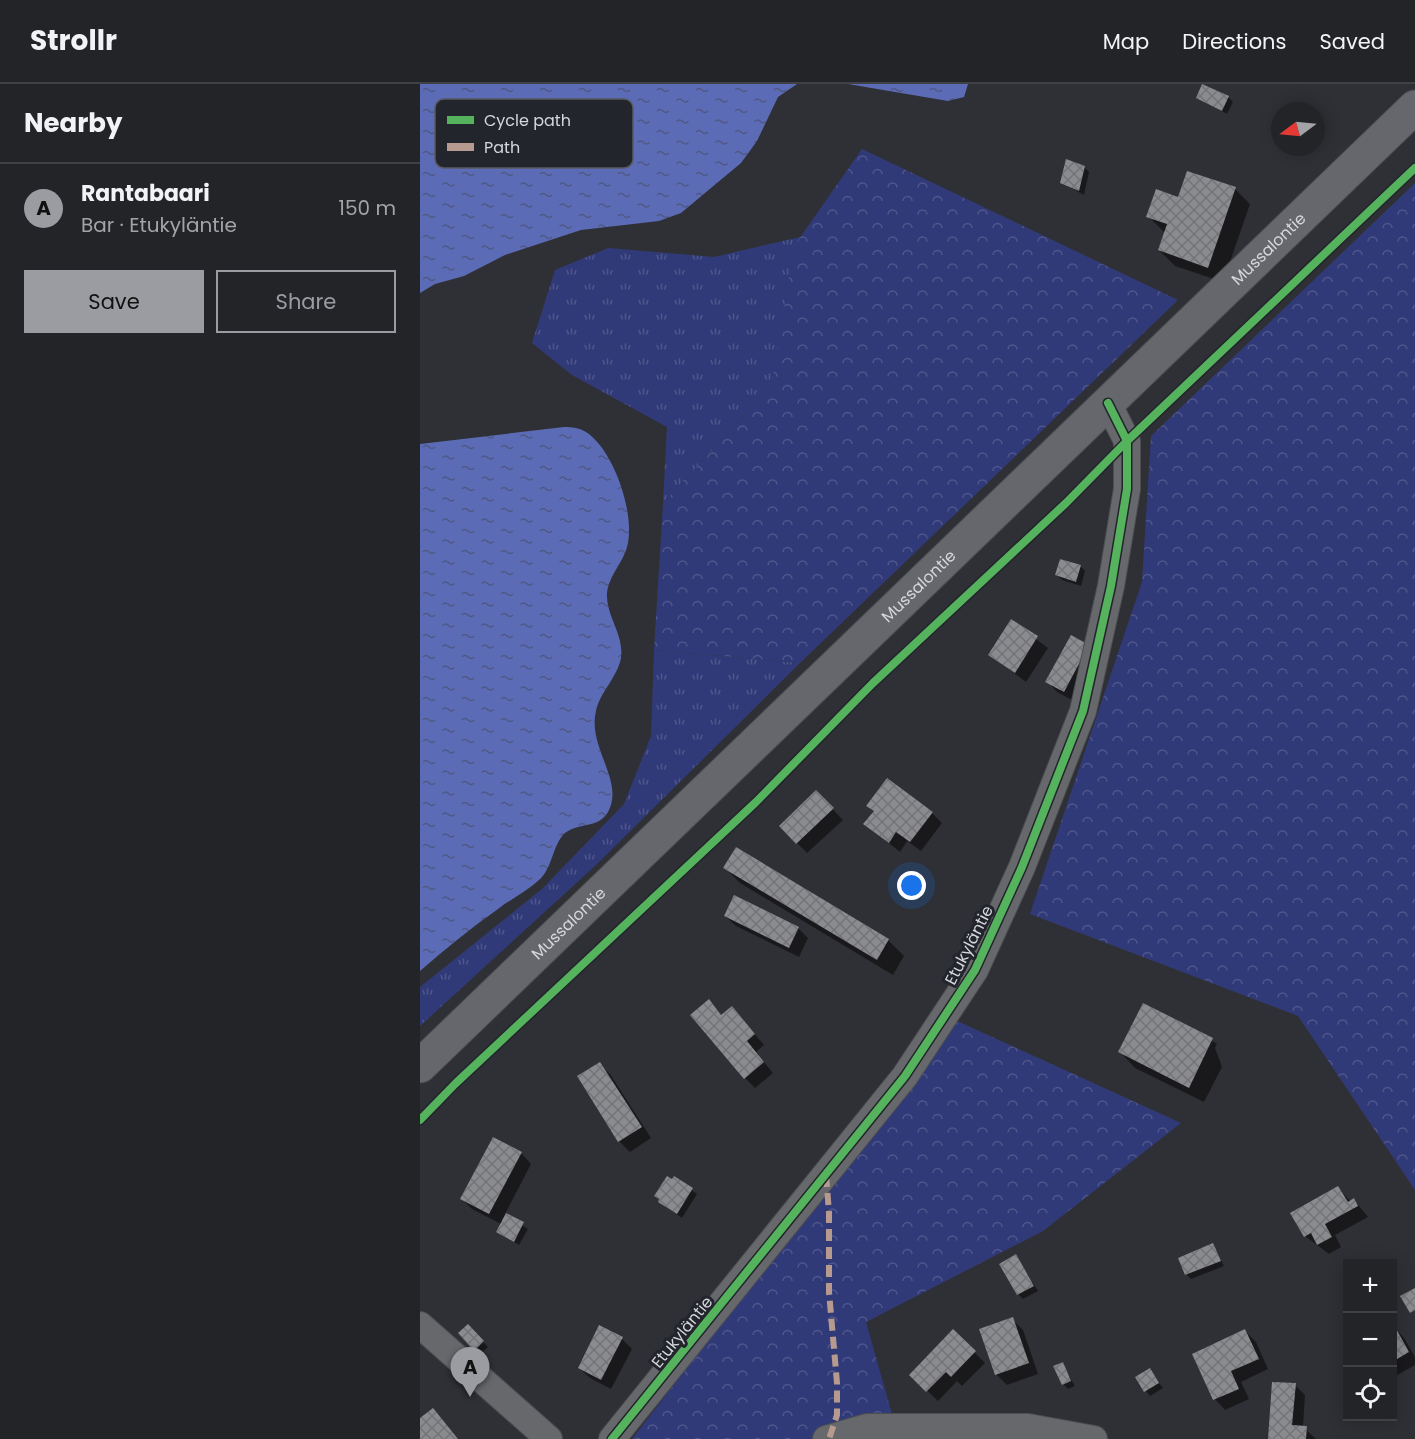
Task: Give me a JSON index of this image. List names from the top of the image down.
{
  "streets": {
    "main road": ["Mussalontie"],
    "street": ["Etukyläntie"]
  },
  "crossings": [
    ["Mussalontie", "Etukyläntie"]
  ],
  "legend": ["Cycle path", "Path"],
  "north": "left",
  "page": {
    "header": "Strollr",
    "nav": ["Map", "Directions", "Saved"],
    "heading": "Nearby",
    "list": [
      {
        "mark": "A",
        "name": "Rantabaari",
        "note": "Bar · Etukyläntie",
        "value": "150 m"
      }
    ],
    "buttons": ["Save", "Share"],
    "map_buttons": ["+", "−"],
    "pins": "A"
  }
}
